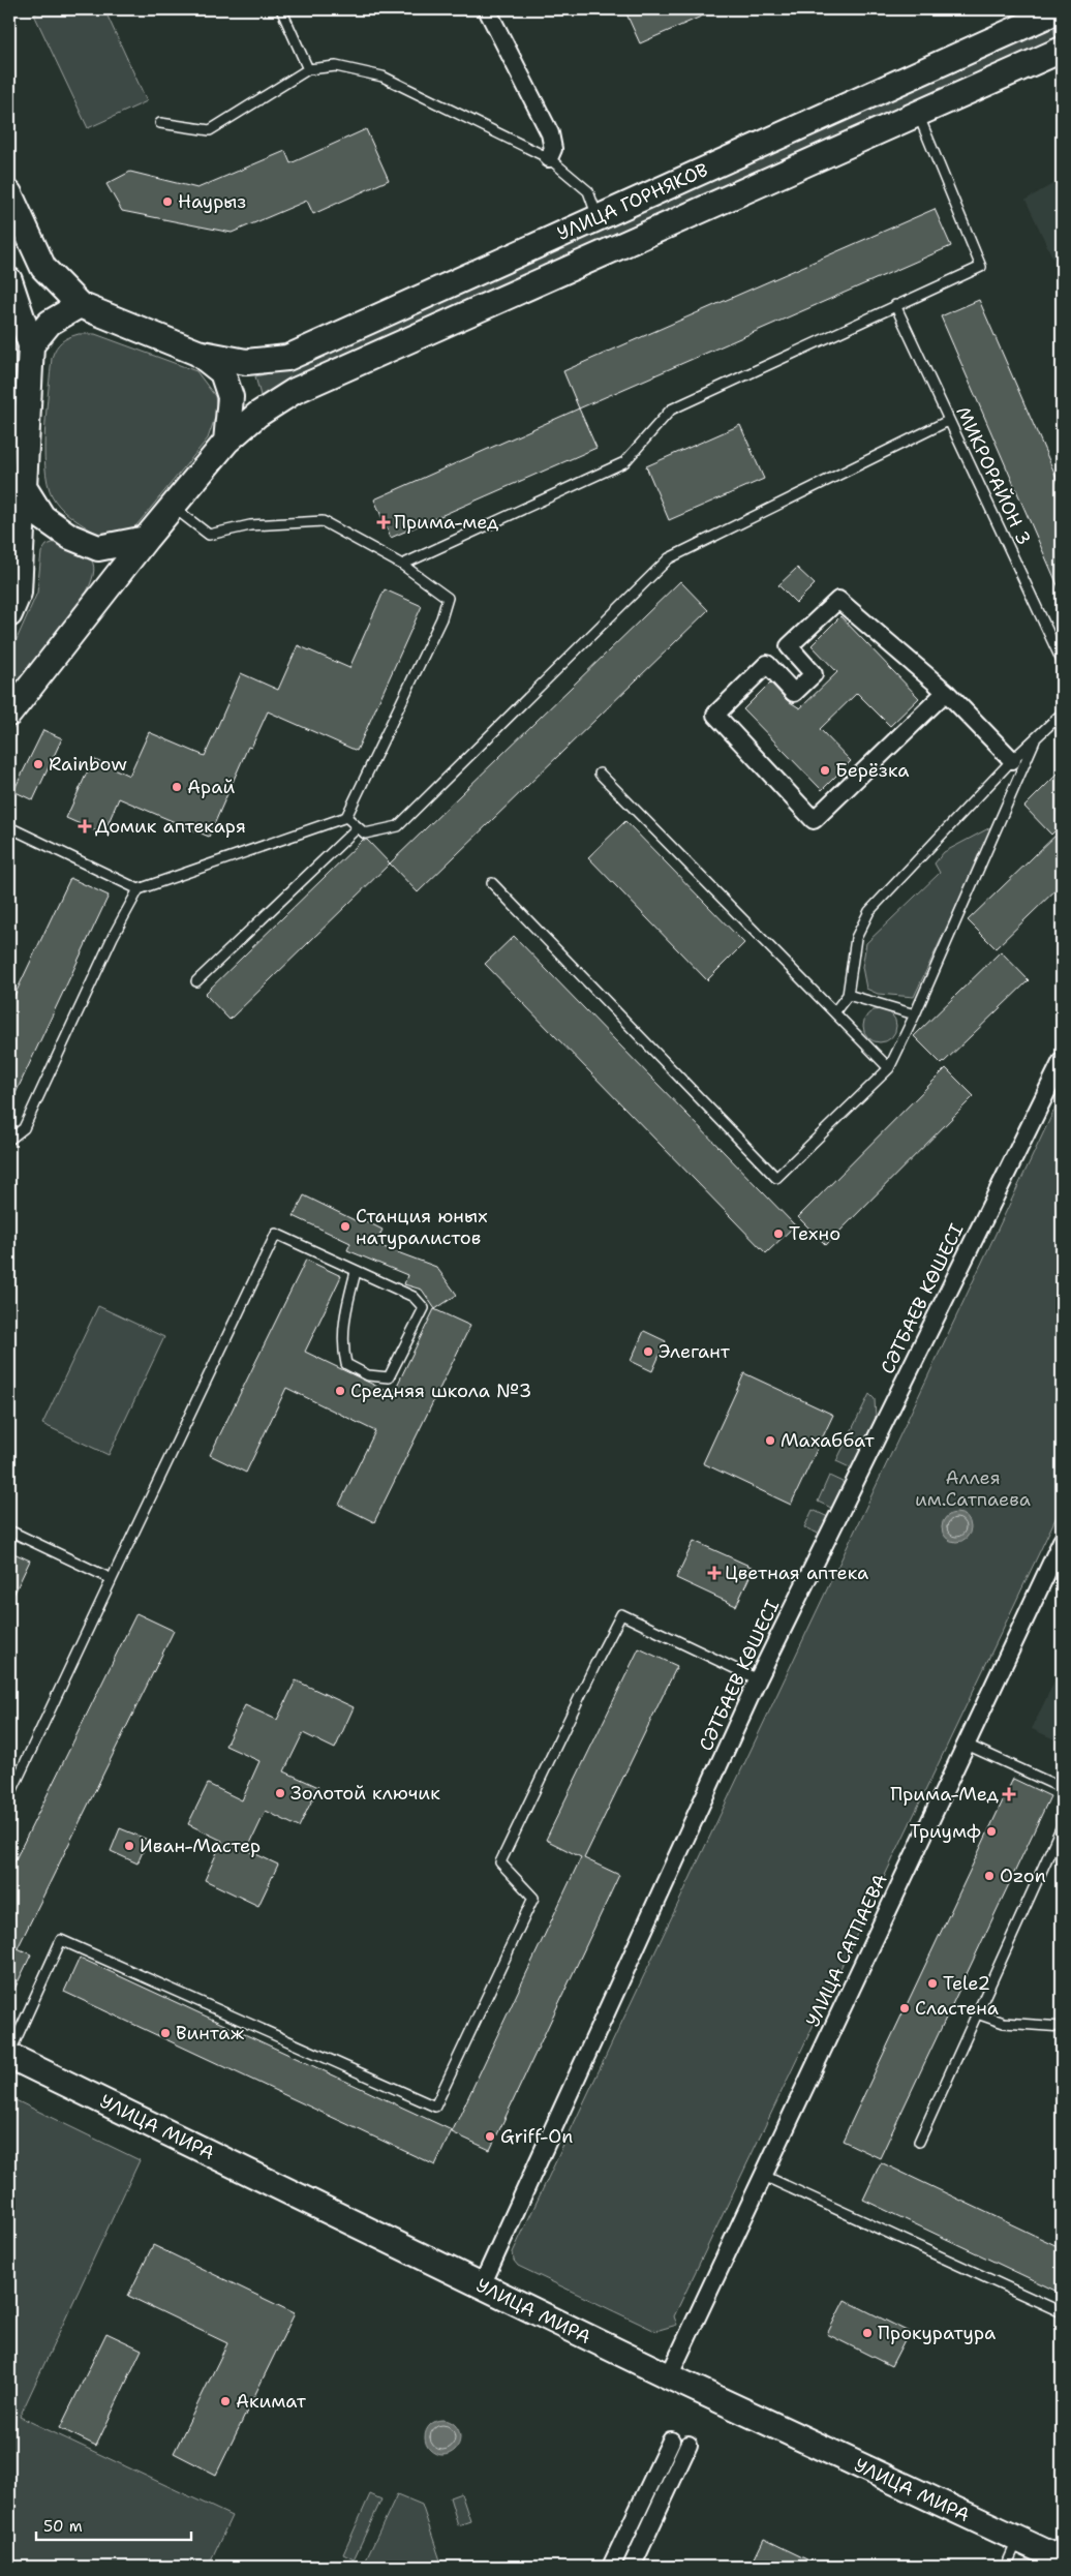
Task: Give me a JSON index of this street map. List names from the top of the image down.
{
  "streets": {
    "street": [
      "УЛИЦА ГОРНЯКОВ",
      "СӘТБАЕВ КӨШЕСІ",
      "УЛИЦА САТПАЕВА",
      "УЛИЦА МИРА"
    ],
    "lane": ["МИКРОРАЙОН 3"]
  },
  "crossings": [
    ["СӘТБАЕВ КӨШЕСІ", "УЛИЦА МИРА"],
    ["УЛИЦА САТПАЕВА", "УЛИЦА МИРА"]
  ],
  "parks": ["Аллея им.Сатпаева"],
  "places": {
    "other": [
      "Наурыз",
      "Rainbow",
      "Берёзка",
      "Арай",
      "Станция юных натуралистов",
      "Техно",
      "Элегант",
      "Средняя школа №3",
      "Махаббат",
      "Золотой ключик",
      "Триумф",
      "Иван-Мастер",
      "Ozon",
      "Tele2",
      "Сластена",
      "Винтаж",
      "Griff-On",
      "Прокуратура",
      "Акимат"
    ],
    "health": [
      "Прима-мед",
      "Домик аптекаря",
      "Цветная аптека",
      "Прима-Мед"
    ]
  },
  "scale_bar": "50 m"
}
